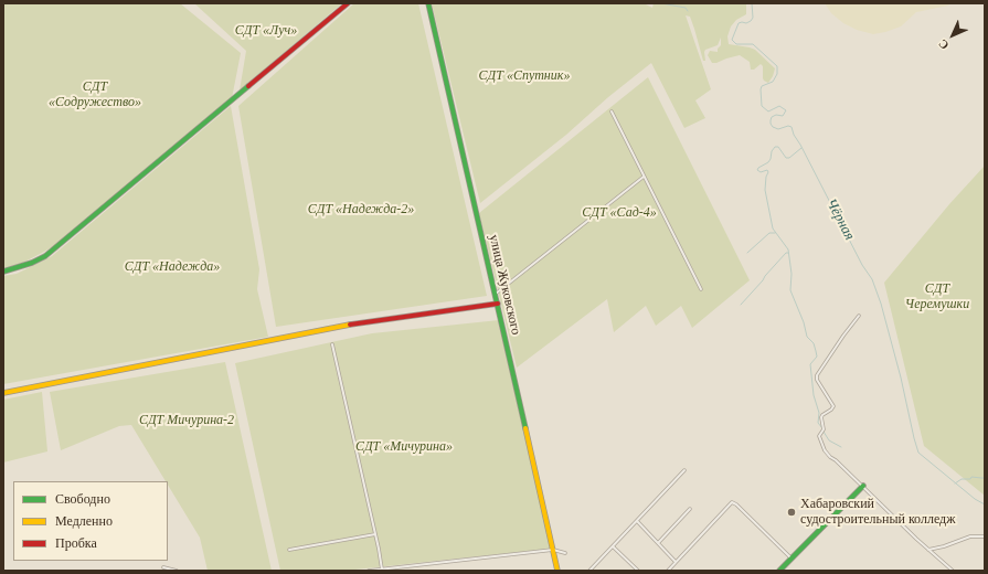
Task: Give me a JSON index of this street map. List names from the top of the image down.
{
  "streets": {
    "street": ["улица Жуковского"]
  },
  "water": ["Чёрная"],
  "parks": [
    "СДТ «Луч»",
    "СДТ «Спутник»",
    "СДТ «Содружество»",
    "СДТ «Надежда-2»",
    "СДТ «Сад-4»",
    "СДТ «Надежда»",
    "СДТ Черемушки",
    "СДТ Мичурина-2",
    "СДТ «Мичурина»"
  ],
  "places": ["Хабаровский судостроительный колледж"],
  "legend": ["Свободно", "Медленно", "Пробка"],
  "north": "bottom left"
}
